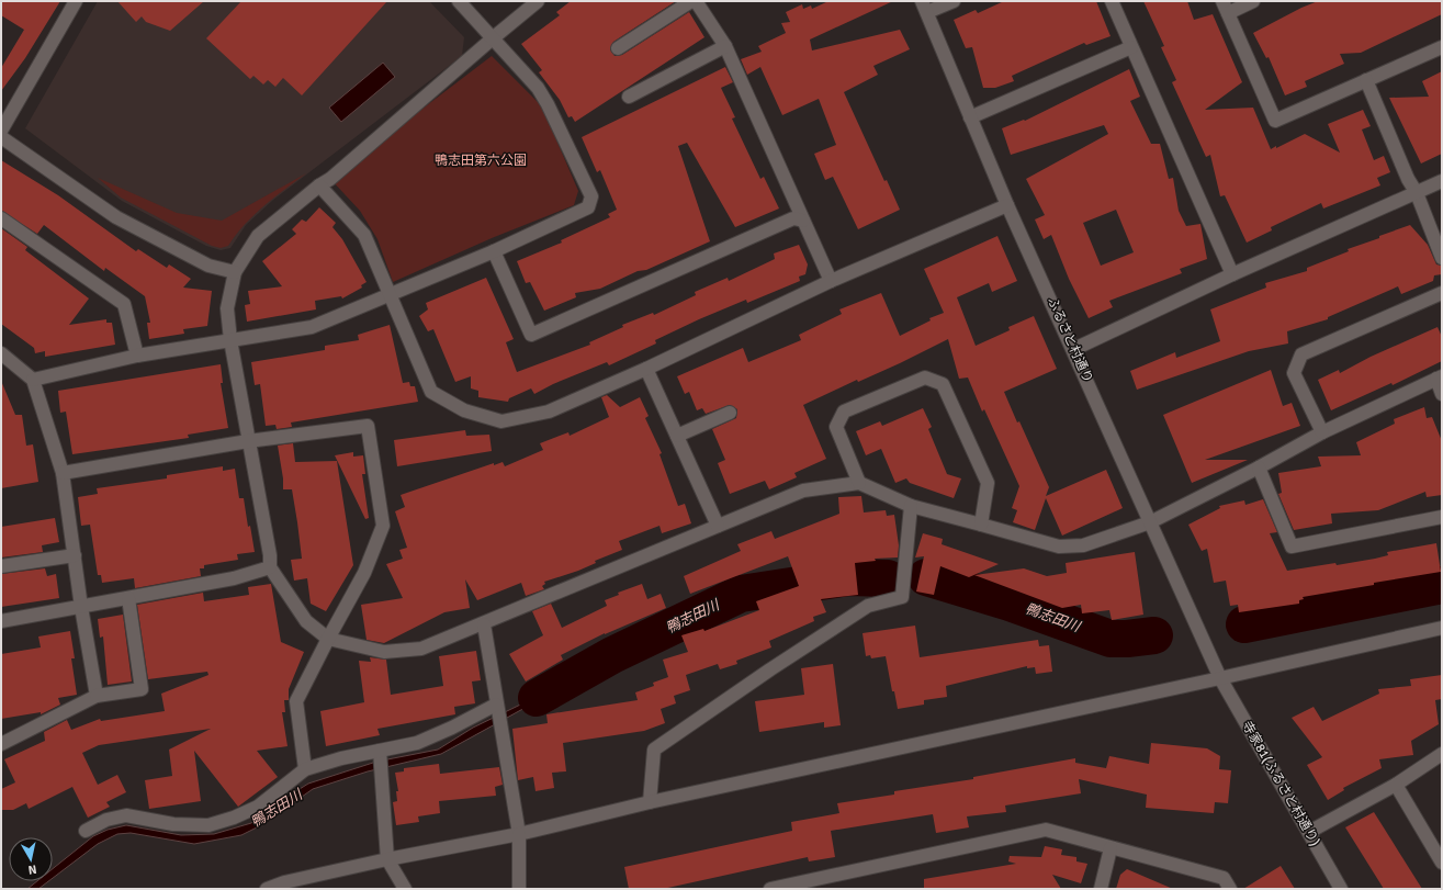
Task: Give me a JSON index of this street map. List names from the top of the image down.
{
  "streets": {
    "street": ["ふるさと村通り", "寺家81(ふるさと村通り)"]
  },
  "crossings": [
    ["ふるさと村通り", "寺家81(ふるさと村通り)"]
  ],
  "water": ["鴨志田川"],
  "parks": ["鴨志田第六公園"],
  "north": "bottom"
}
